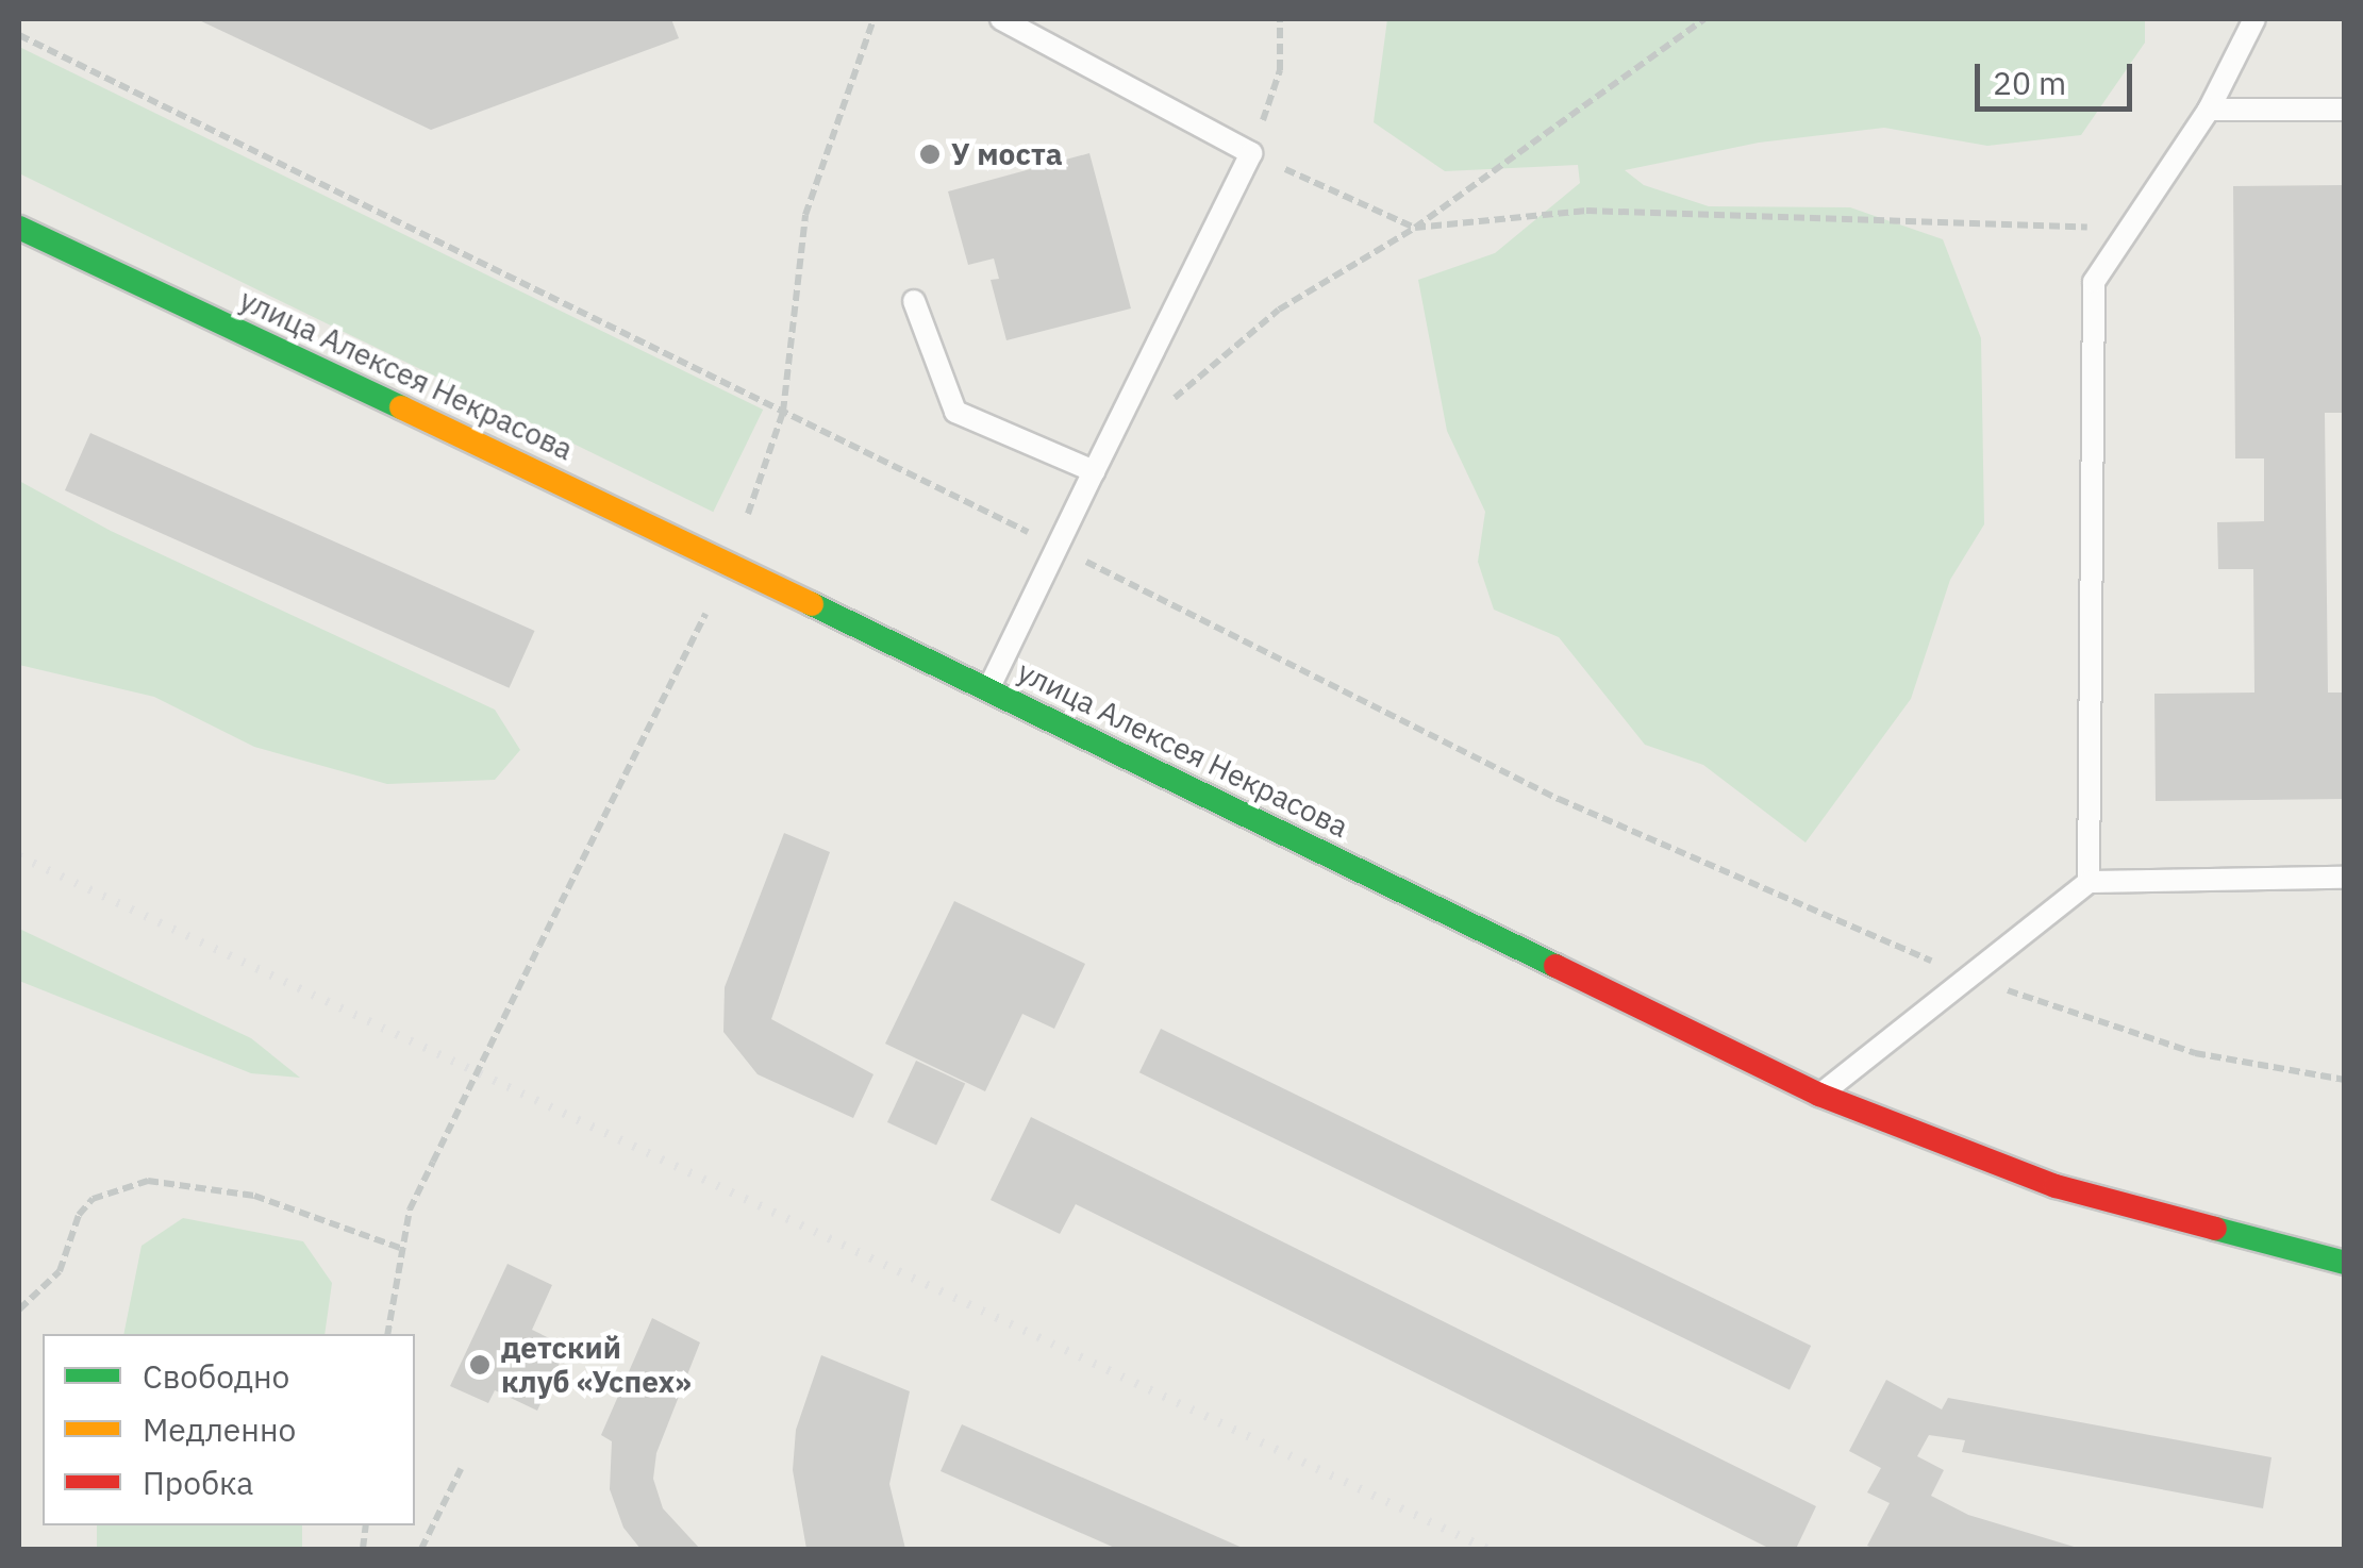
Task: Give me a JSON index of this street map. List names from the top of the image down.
{
  "streets": {
    "street": ["улица Алексея Некрасова"]
  },
  "places": ["У моста", "детский клуб «Успех»"],
  "legend": ["Свободно", "Медленно", "Пробка"],
  "scale_bar": "20 m"
}
